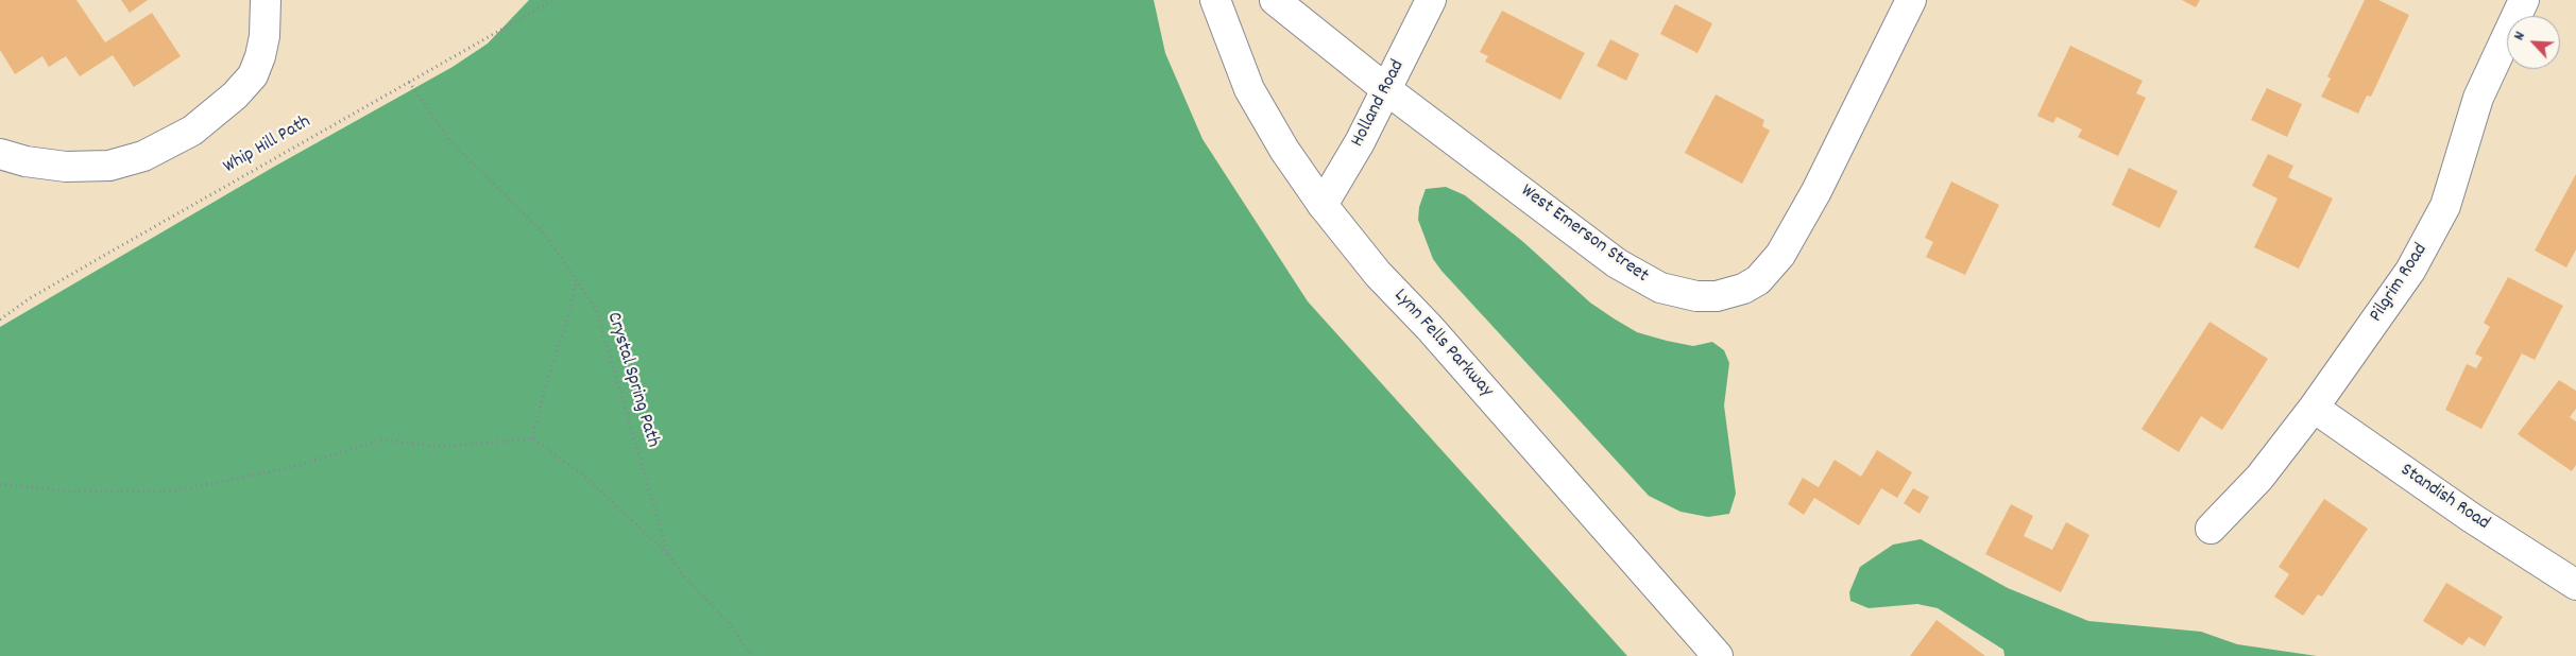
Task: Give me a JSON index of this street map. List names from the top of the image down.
{
  "streets": {
    "street": [
      "Holland Road",
      "West Emerson Street",
      "Pilgrim Road",
      "Lynn Fells Parkway",
      "Standish Road"
    ],
    "path": ["Whip Hill Path", "Crystal Spring Path"]
  },
  "crossings": [
    ["Holland Road", "West Emerson Street"],
    ["Holland Road", "Lynn Fells Parkway"],
    ["Whip Hill Path", "Crystal Spring Path"],
    ["Pilgrim Road", "Standish Road"]
  ],
  "north": "top left"
}
